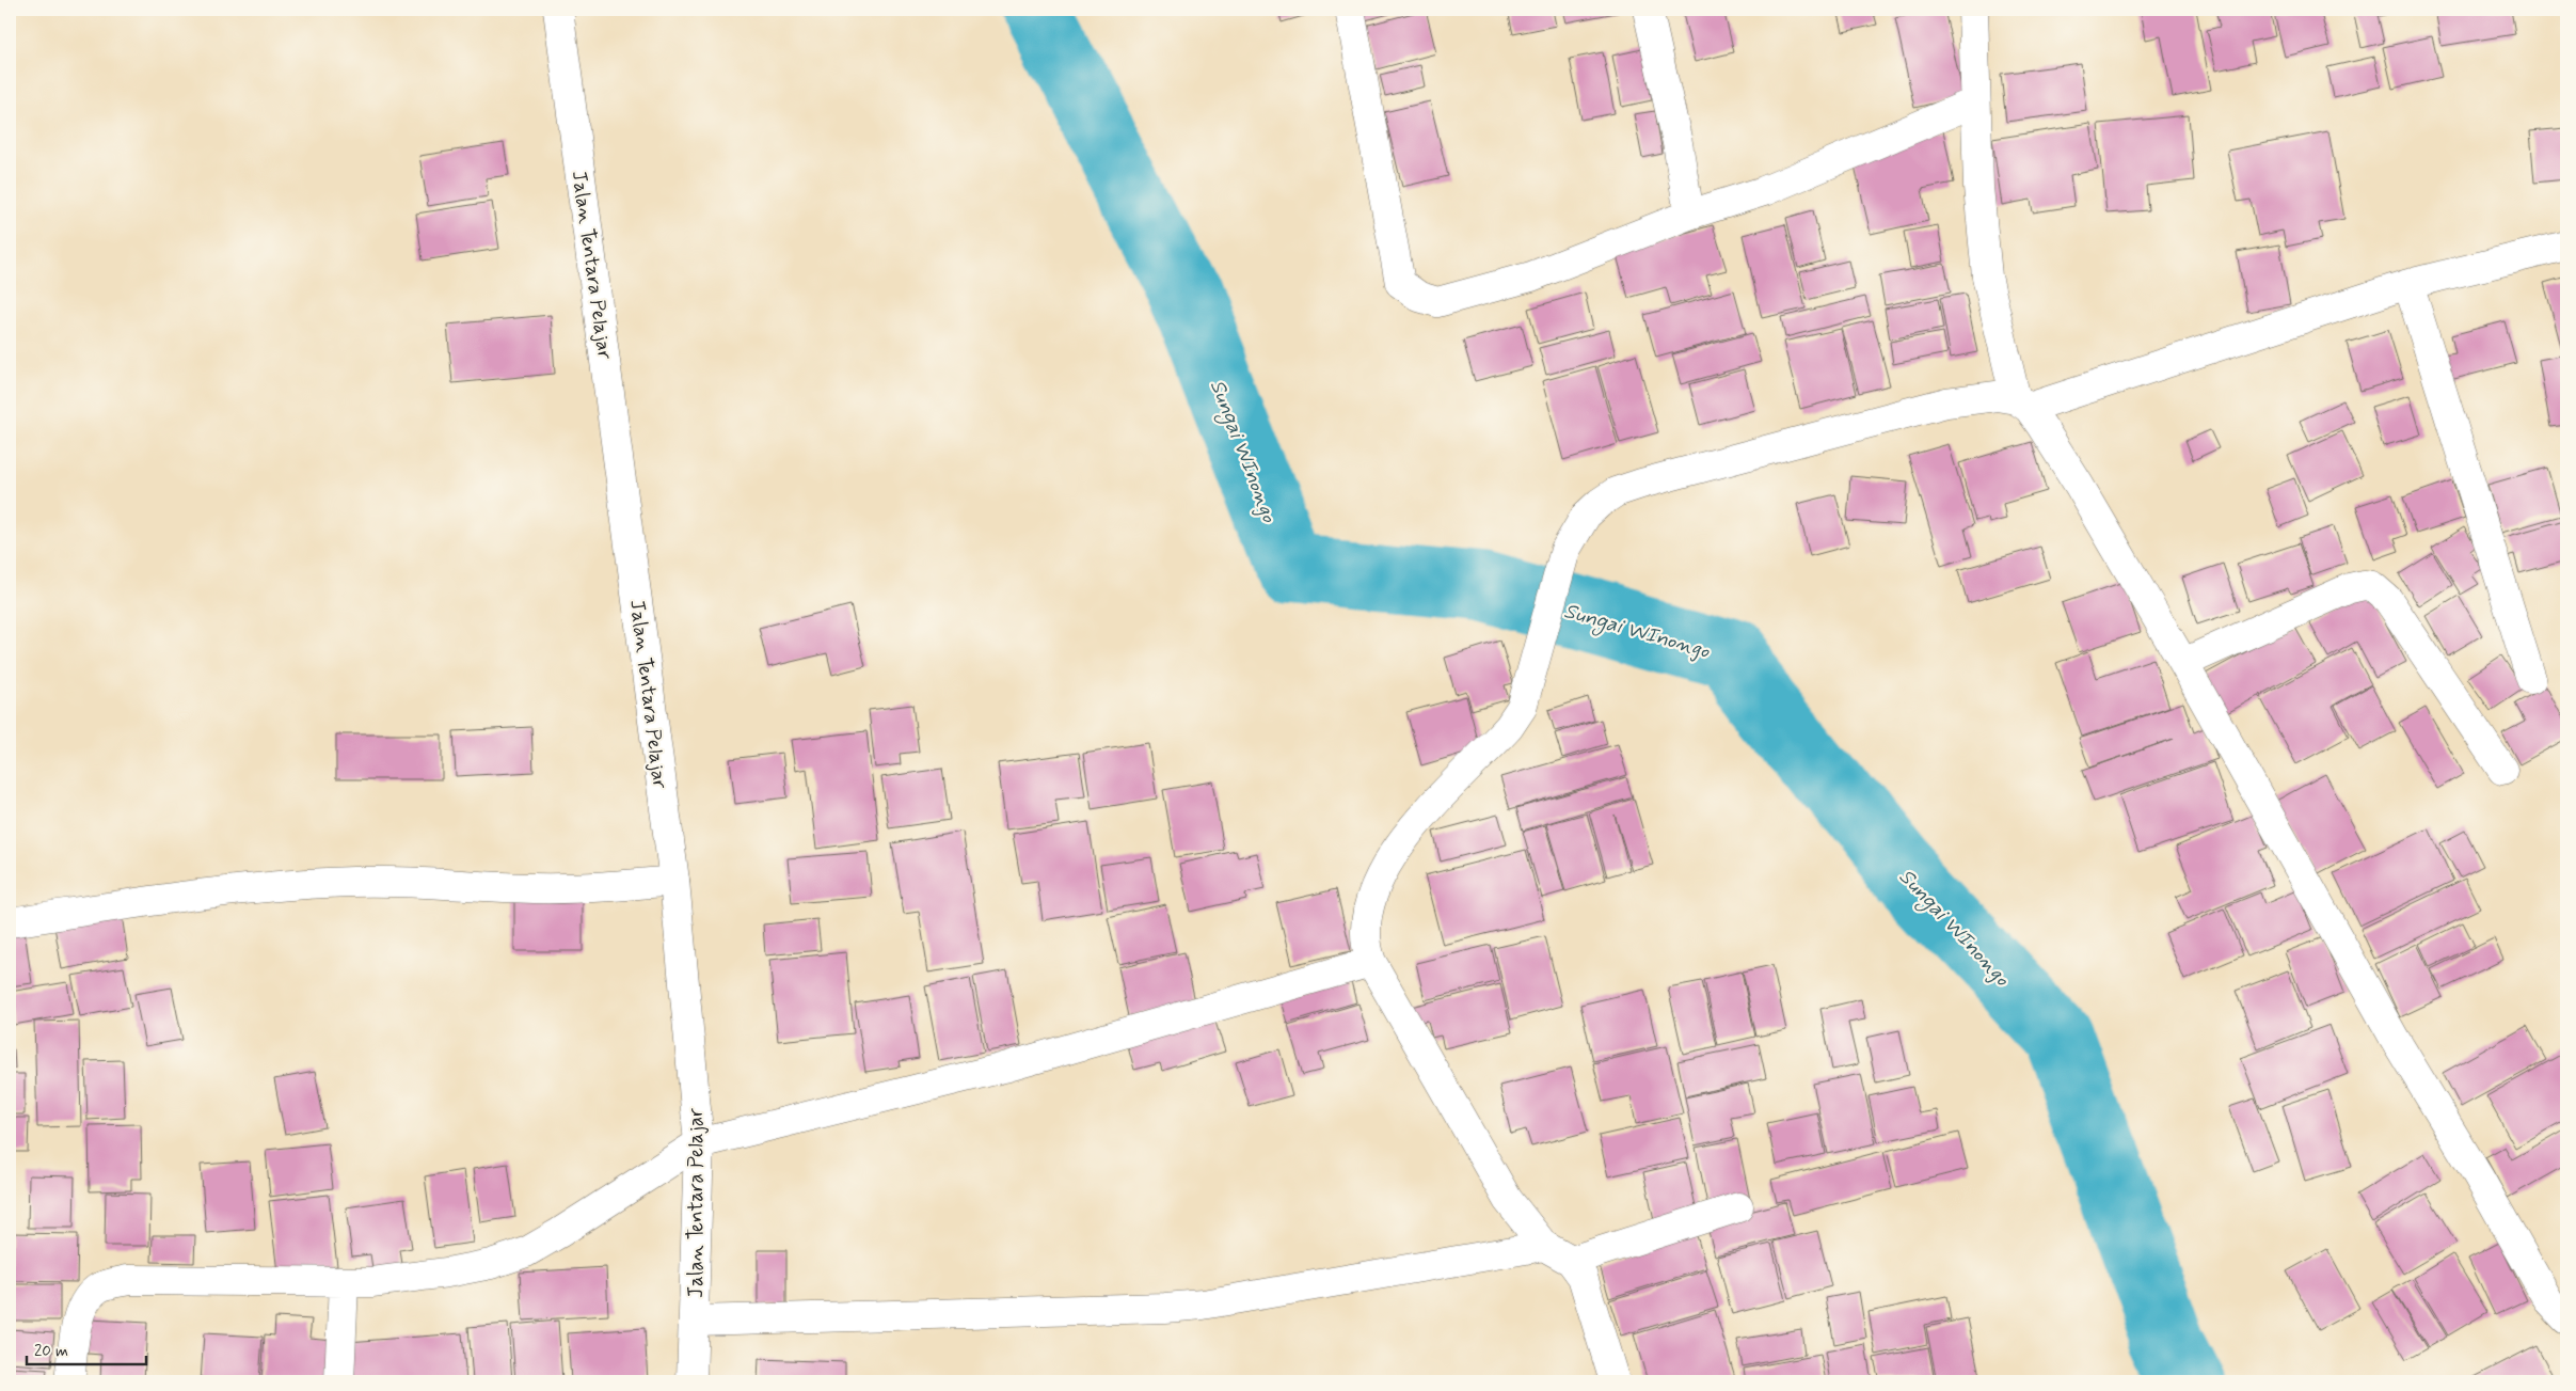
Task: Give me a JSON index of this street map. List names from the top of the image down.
{
  "streets": {
    "street": ["Jalan Tentara Pelajar"]
  },
  "water": ["Sungai WInongo"],
  "scale_bar": "20 m"
}
